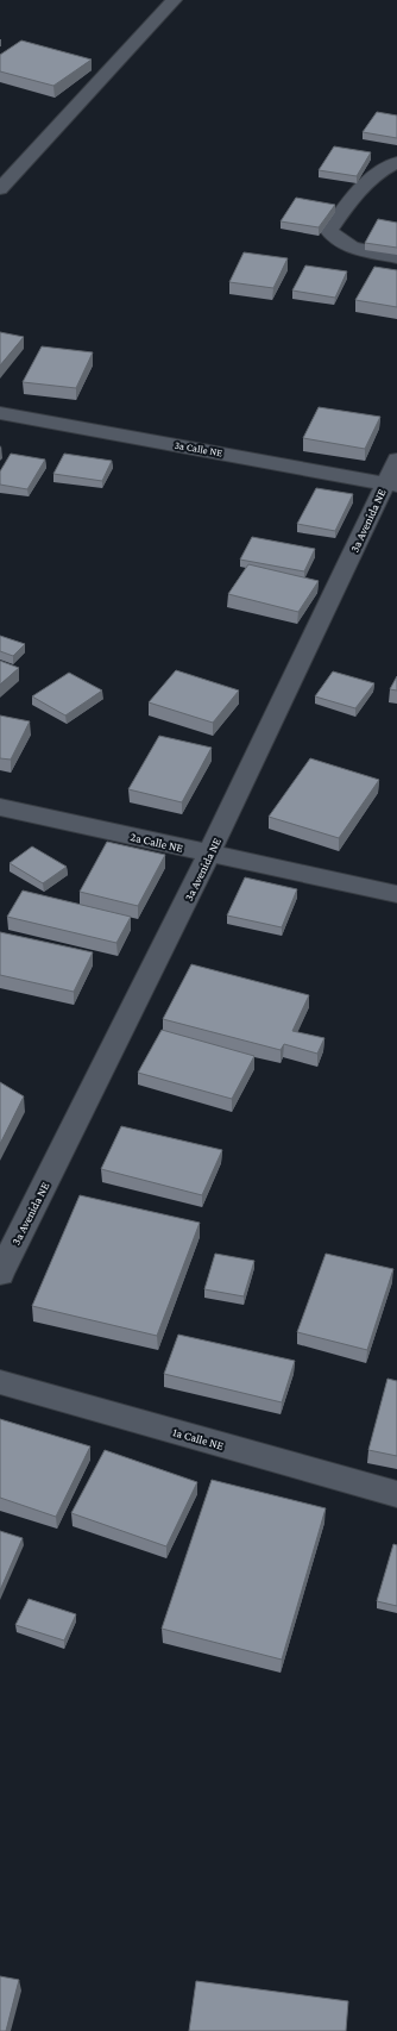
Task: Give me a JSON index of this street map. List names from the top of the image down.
{
  "streets": {
    "street": [
      "3a Calle NE",
      "3a Avenida NE",
      "2a Calle NE",
      "1a Calle NE"
    ]
  },
  "crossings": [
    ["3a Calle NE", "3a Avenida NE"],
    ["3a Avenida NE", "2a Calle NE"]
  ]
}
